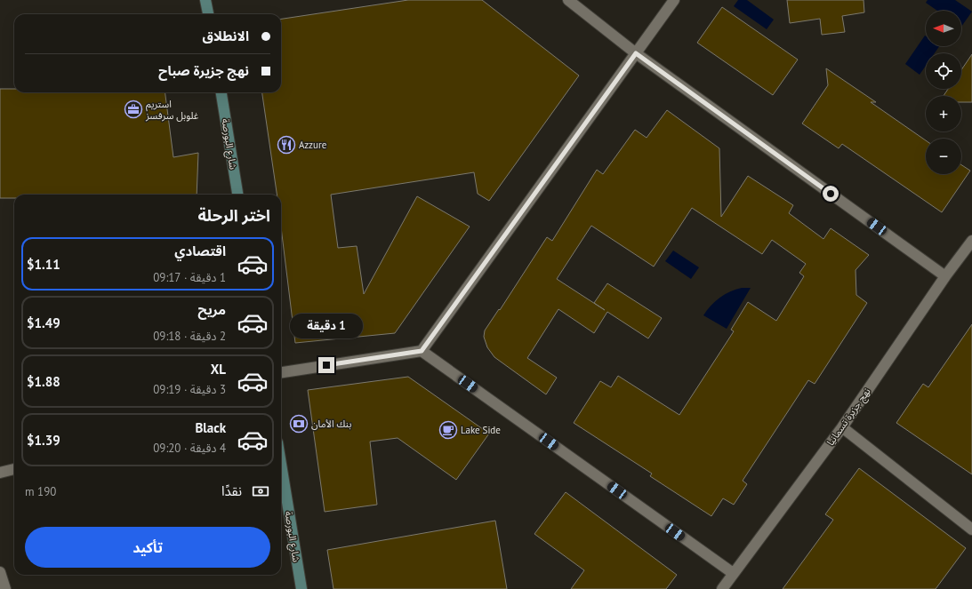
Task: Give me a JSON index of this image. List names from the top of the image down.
{
  "streets": {
    "street": ["شارع البورصة", "نهج جزيرة تسمانيا"]
  },
  "places": {
    "office": ["استريم غلوبل سرفسز"],
    "restaurant": ["Azzure"],
    "bank": ["بنك الأمان"],
    "cafe": ["Lake Side"]
  },
  "north": "left",
  "page": {
    "map_buttons": ["+", "−"],
    "banner": ["الانطلاق", "نهج جزيرة صباح"],
    "heading": "اختر الرحلة",
    "list": [
      {
        "name": "اقتصادي",
        "note": "1 دقيقة · 09:17",
        "value": "$1.11"
      },
      {
        "name": "مريح",
        "note": "2 دقيقة · 09:18",
        "value": "$1.49"
      },
      {
        "name": "XL",
        "note": "3 دقيقة · 09:19",
        "value": "$1.88"
      },
      {
        "name": "Black",
        "note": "4 دقيقة · 09:20",
        "value": "$1.39"
      }
    ],
    "bubble": "1 دقيقة",
    "pay": ["نقدًا", "190 m"],
    "buttons": "تأكيد"
  }
}
